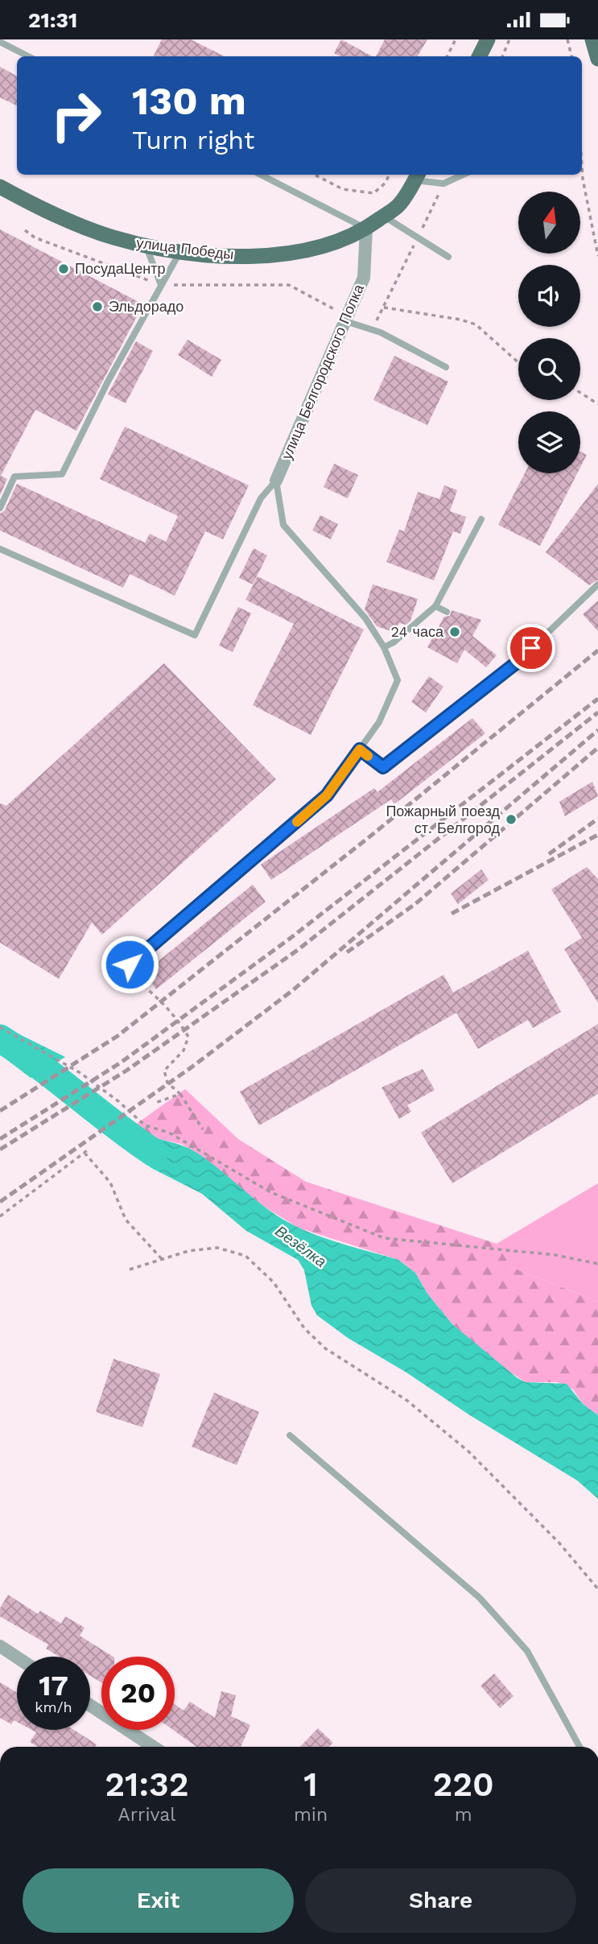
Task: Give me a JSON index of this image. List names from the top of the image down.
{
  "streets": {
    "main road": ["улица Победы"],
    "street": ["улица Белгородского Полка"]
  },
  "crossings": [
    ["улица Победы", "улица Белгородского Полка"]
  ],
  "water": ["Везёлка"],
  "places": [
    "ПосудаЦентр",
    "Эльдорадо",
    "24 часа",
    "Пожарный поезд ст. Белгород"
  ],
  "north": "top",
  "page": {
    "status": "21:31",
    "turn": ["130 m", "Turn right"],
    "speed": "17 km/h",
    "limit": "20",
    "eta": [
      "21:32",
      "Arrival",
      "1",
      "min",
      "220",
      "m"
    ],
    "buttons": ["Exit", "Share"]
  }
}
